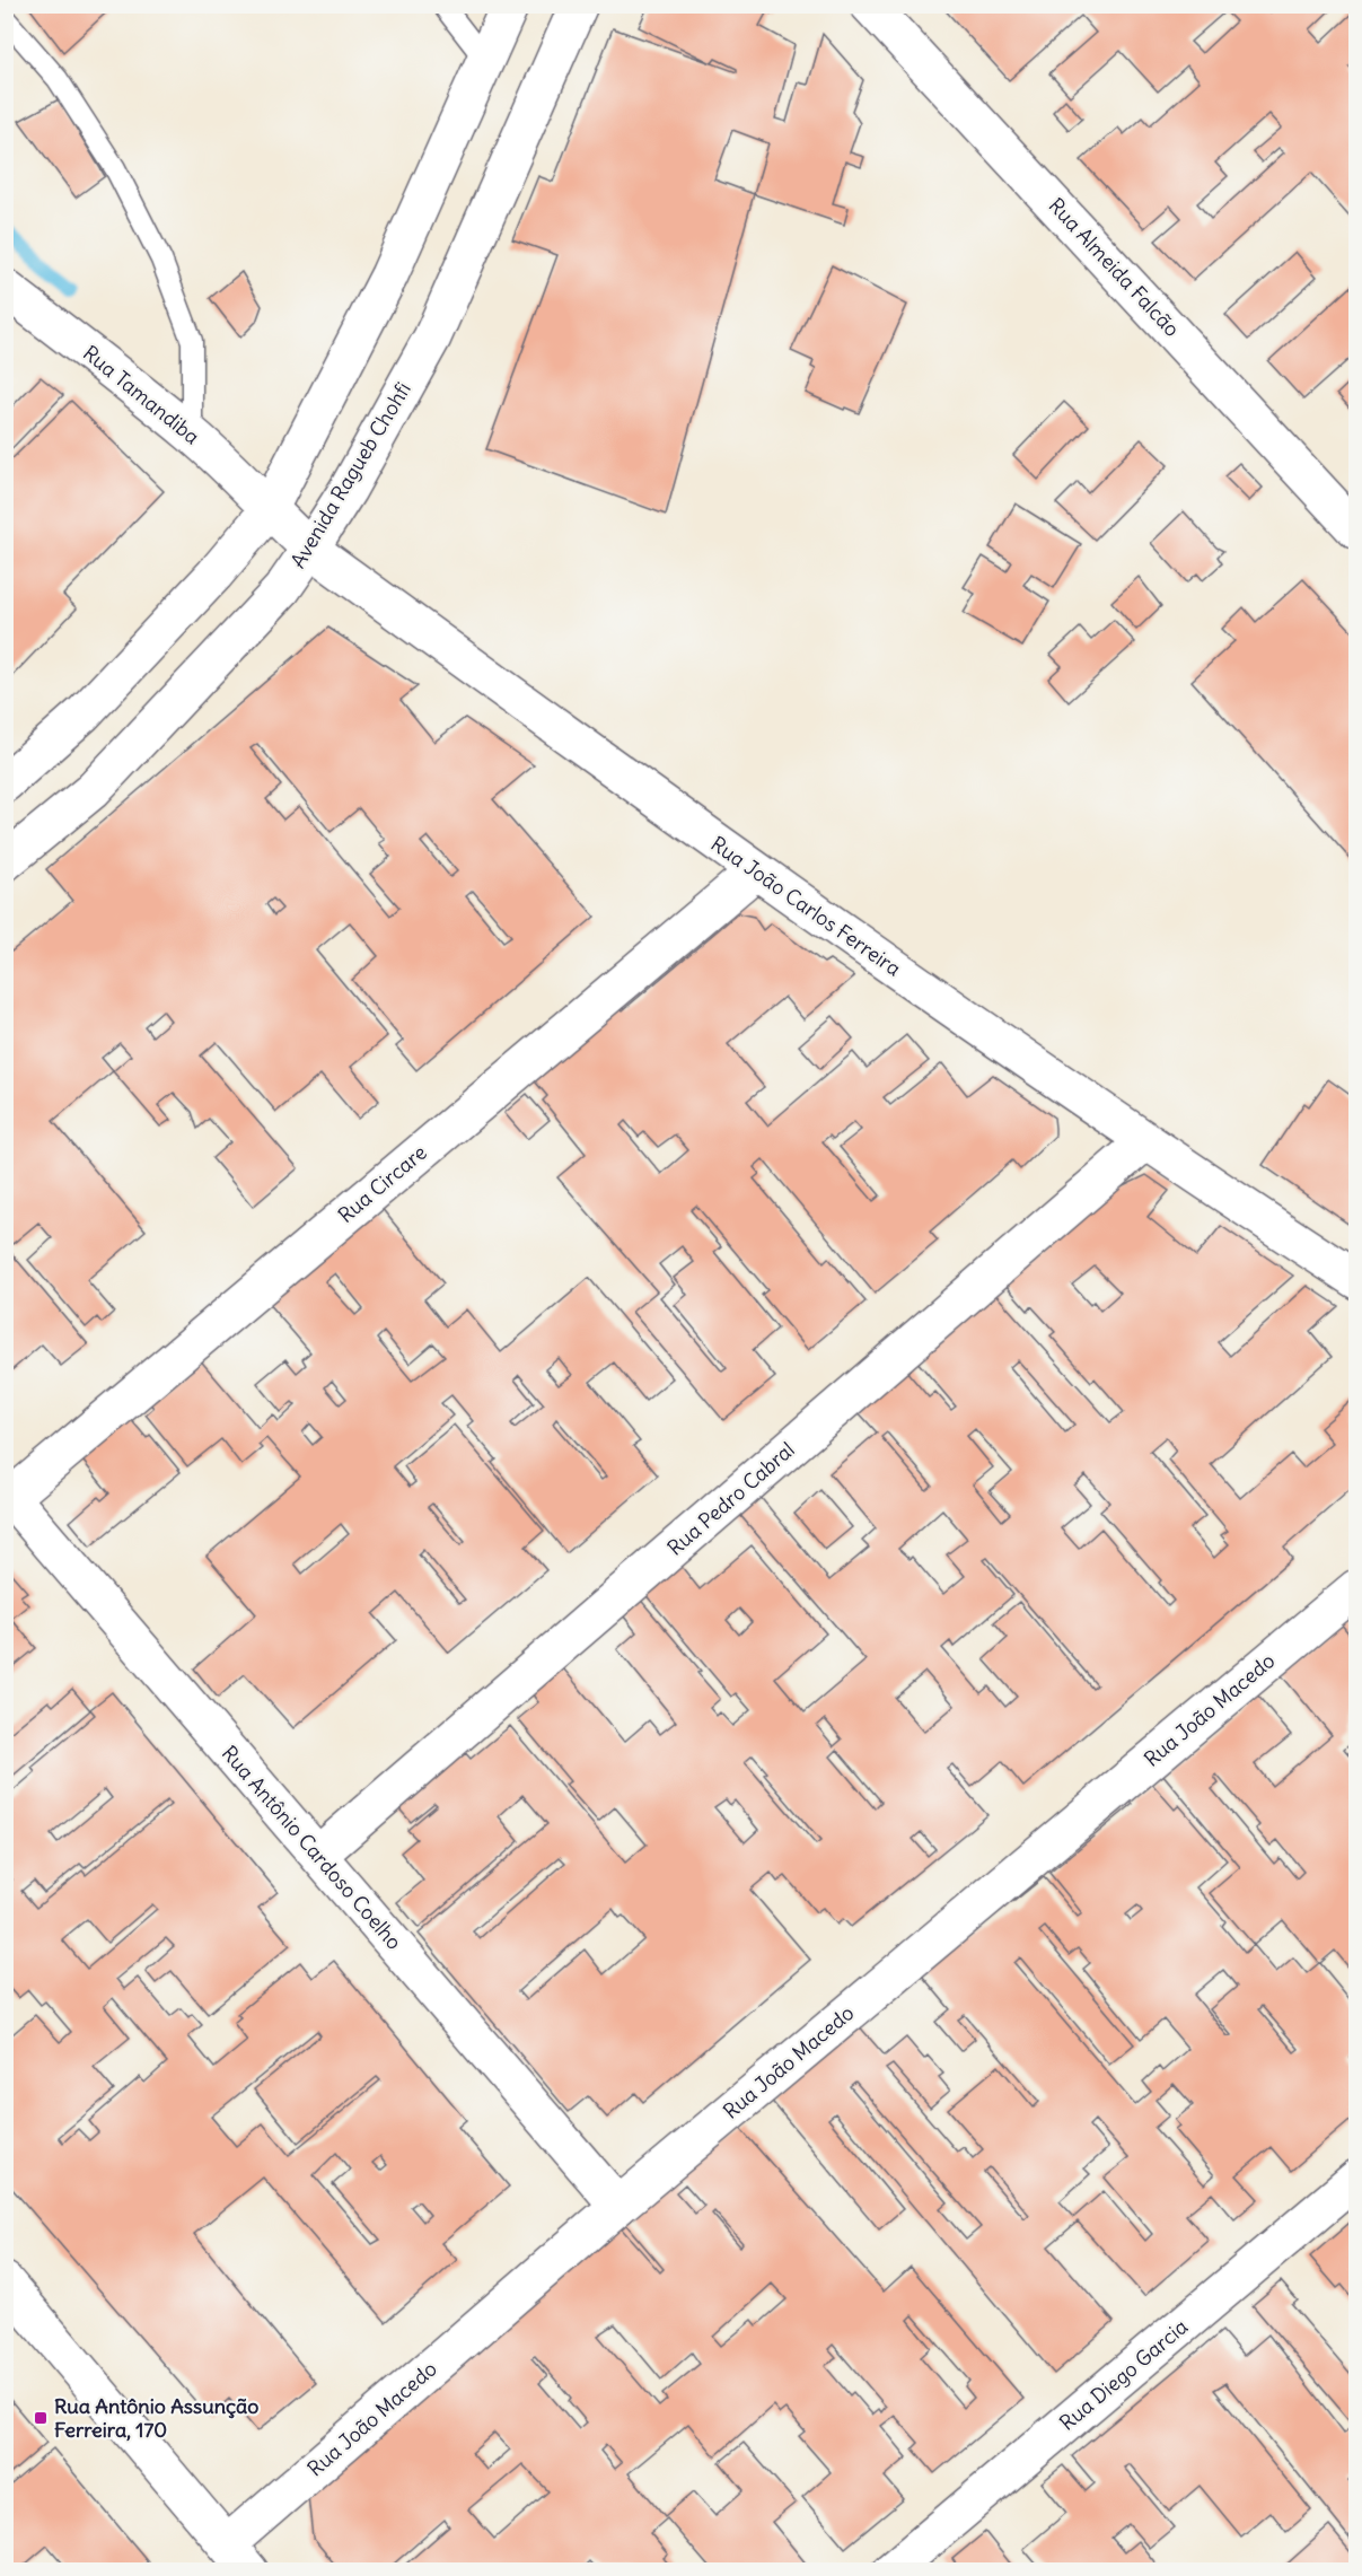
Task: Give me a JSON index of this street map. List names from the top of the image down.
{
  "streets": {
    "street": [
      "Rua Almeida Falcão",
      "Rua Tamandiba",
      "Avenida Ragueb Chohfi",
      "Rua João Carlos Ferreira",
      "Rua Circare",
      "Rua Pedro Cabral",
      "Rua João Macedo",
      "Rua Antônio Cardoso Coelho",
      "Rua Diego Garcia"
    ]
  },
  "crossings": [
    ["Rua Tamandiba", "Rua João Carlos Ferreira"],
    ["Avenida Ragueb Chohfi", "Rua João Carlos Ferreira"],
    ["Rua João Carlos Ferreira", "Rua Circare"],
    ["Rua João Carlos Ferreira", "Rua Pedro Cabral"],
    ["Rua Circare", "Rua Antônio Cardoso Coelho"],
    ["Rua Pedro Cabral", "Rua Antônio Cardoso Coelho"],
    ["Rua João Macedo", "Rua Antônio Cardoso Coelho"]
  ],
  "places": {
    "transit": ["Rua Antônio Assunção Ferreira, 170"]
  }
}
